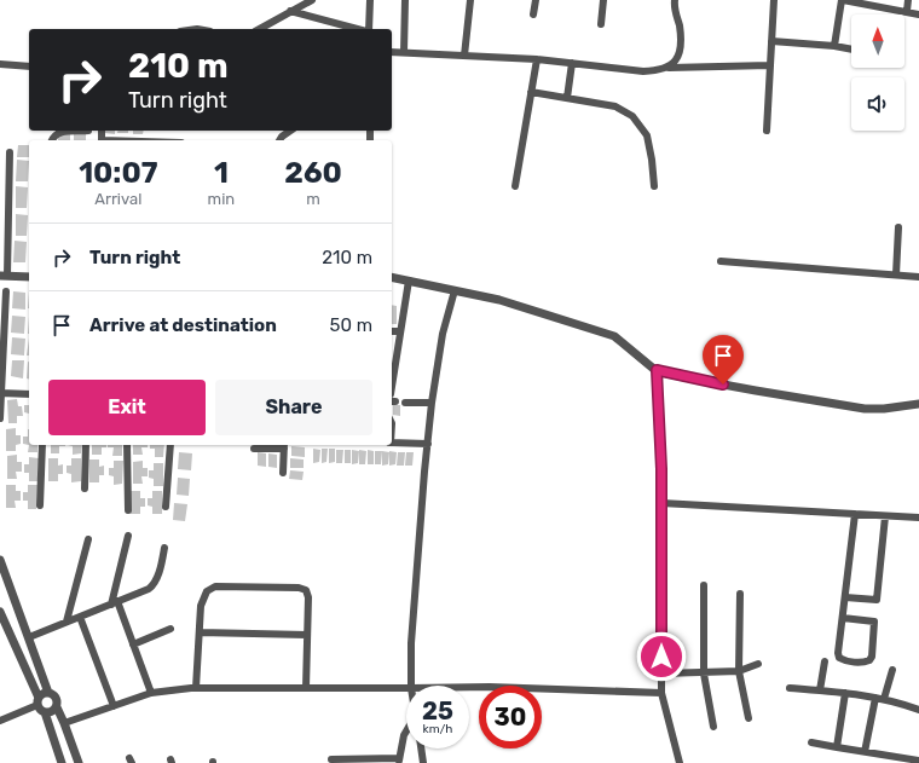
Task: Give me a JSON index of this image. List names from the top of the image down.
{
  "north": "top",
  "page": {
    "turn": ["210 m", "Turn right"],
    "eta": [
      "10:07",
      "Arrival",
      "1",
      "min",
      "260",
      "m"
    ],
    "list": [
      {
        "name": "Turn right",
        "value": "210 m"
      },
      {
        "name": "Arrive at destination",
        "value": "50 m"
      }
    ],
    "buttons": ["Exit", "Share"],
    "speed": "25 km/h",
    "limit": "30"
  }
}
